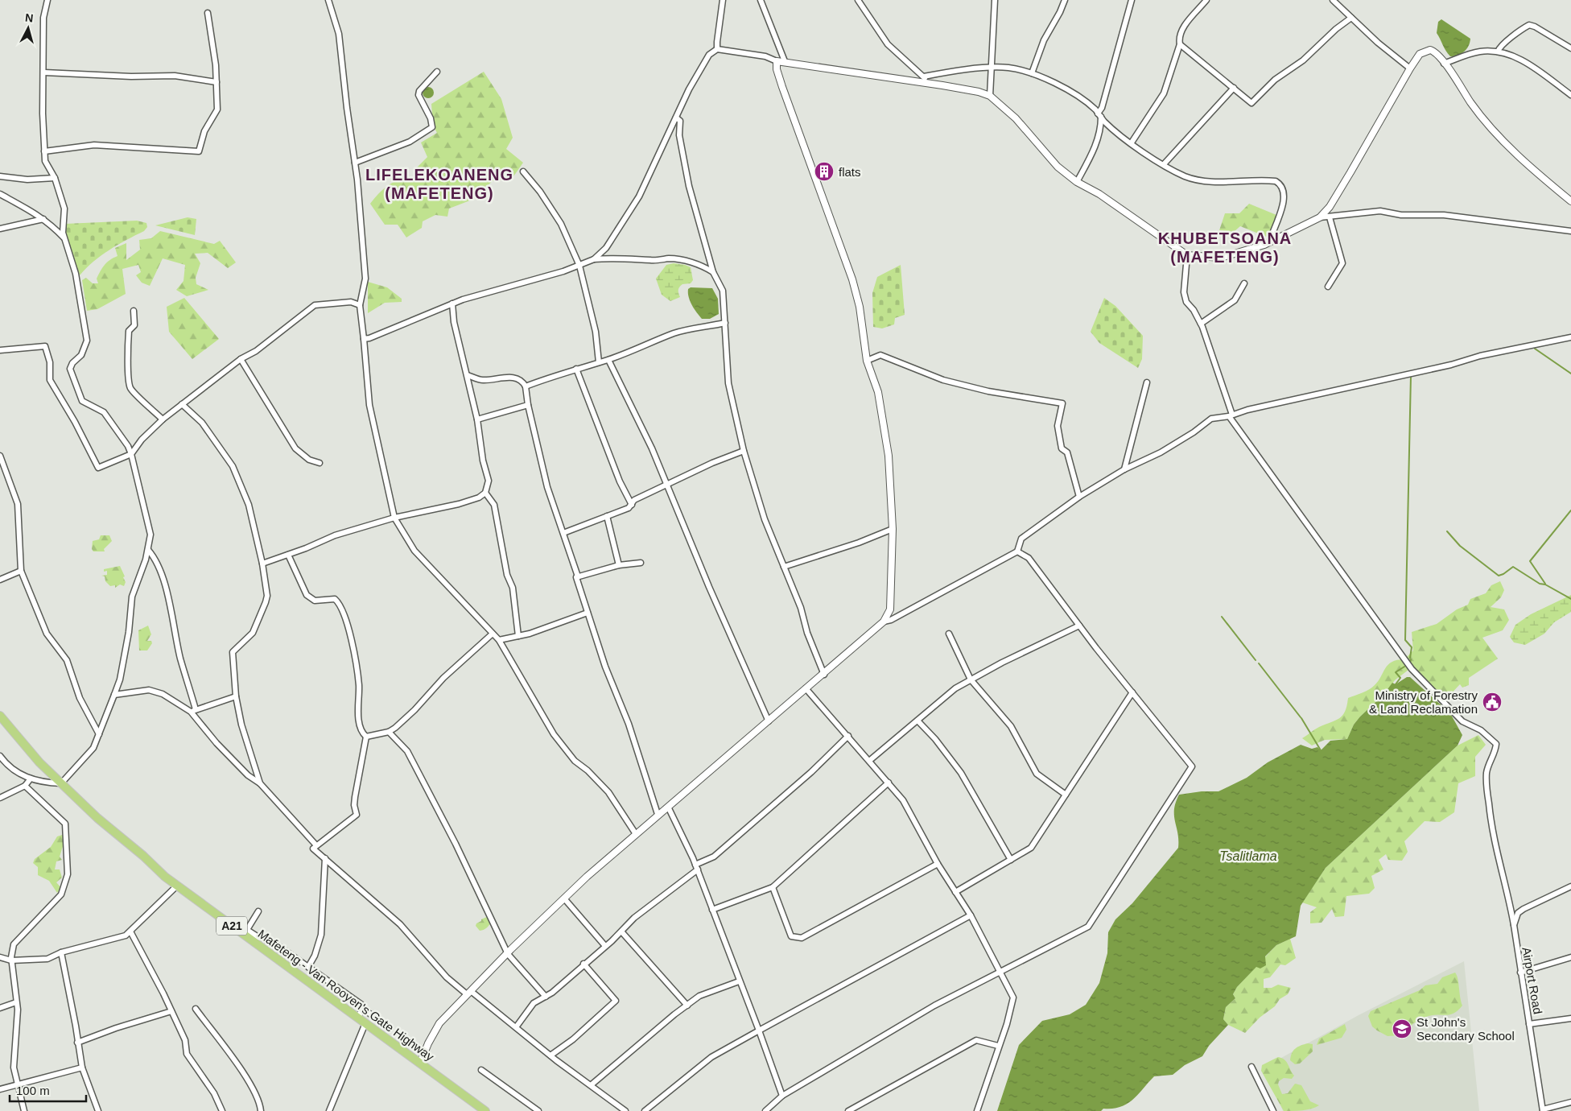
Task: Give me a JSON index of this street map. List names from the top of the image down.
{
  "streets": {
    "main road": ["A21", "Mafeteng - Van Rooyen's Gate Highway"],
    "street": ["Airport Road"]
  },
  "districts": ["LIFELEKOANENG (MAFETENG)", "KHUBETSOANA (MAFETENG)"],
  "water": ["Tsalitlama"],
  "places": {
    "building": ["flats"],
    "public building": ["Ministry of Forestry & Land Reclamation"],
    "school or university": ["St John's Secondary School"]
  },
  "scale_bar": "100 m",
  "north": "top"
}
